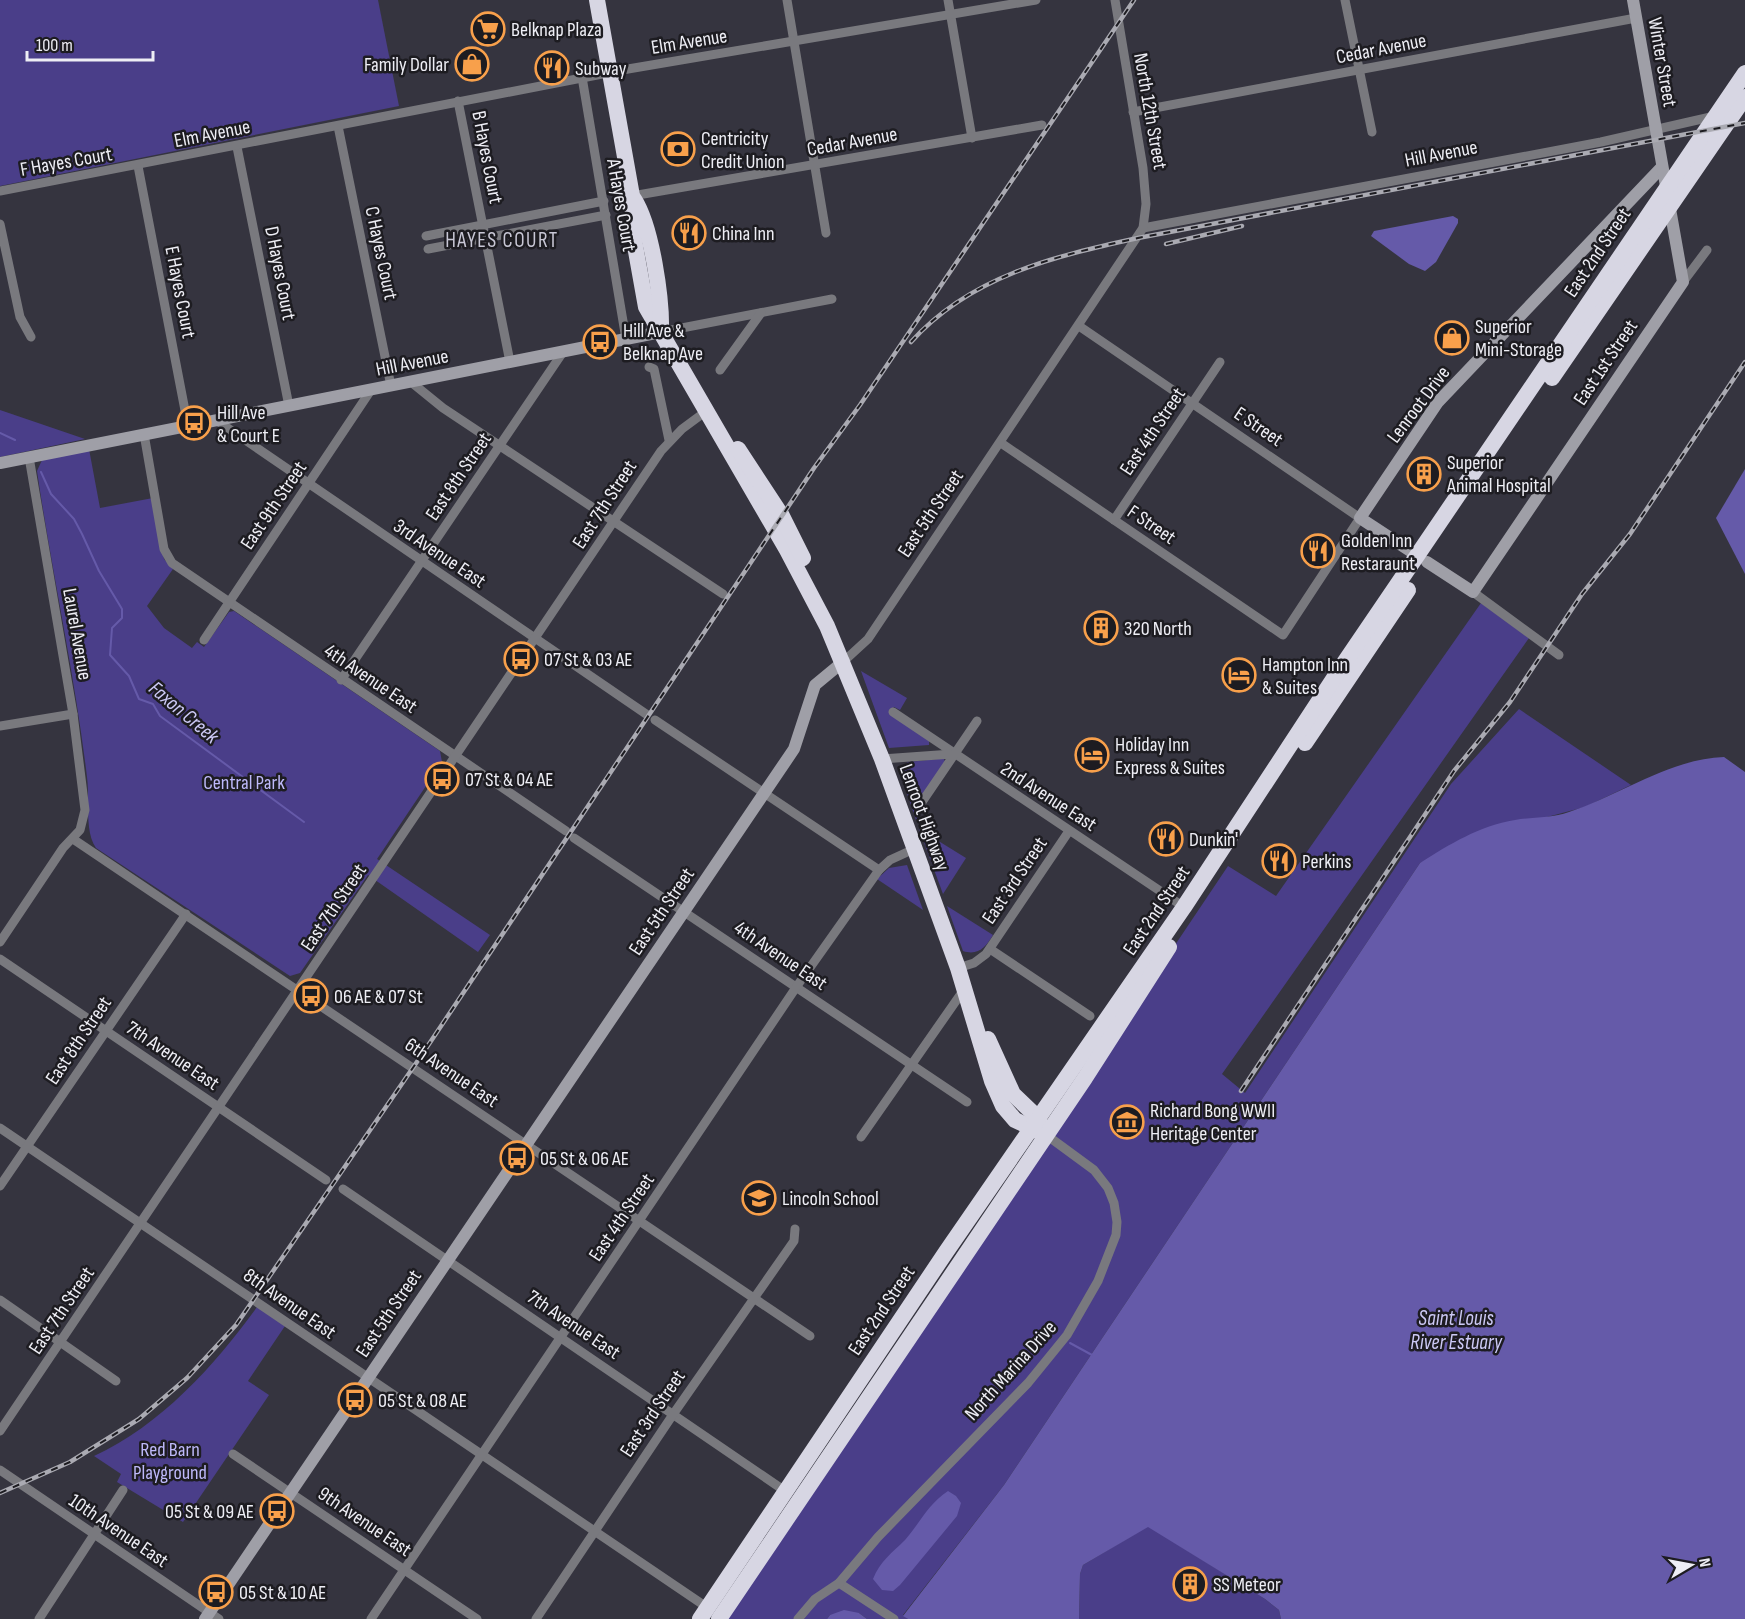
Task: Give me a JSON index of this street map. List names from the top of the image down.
{
  "streets": {
    "highway": ["East 2nd Street", "Lenroot Highway"],
    "street": [
      "Elm Avenue",
      "Cedar Avenue",
      "Winter Street",
      "North 12th Street",
      "Hill Avenue",
      "B Hayes Court",
      "F Hayes Court",
      "A Hayes Court",
      "C Hayes Court",
      "D Hayes Court",
      "E Hayes Court",
      "East 1st Street",
      "Lenroot Drive",
      "E Street",
      "East 4th Street",
      "East 8th Street",
      "East 7th Street",
      "East 9th Street",
      "East 5th Street",
      "F Street",
      "3rd Avenue East",
      "Laurel Avenue",
      "4th Avenue East",
      "2nd Avenue East",
      "East 3rd Street",
      "7th Avenue East",
      "6th Avenue East",
      "8th Avenue East",
      "North Marina Drive",
      "9th Avenue East",
      "10th Avenue East"
    ]
  },
  "crossings": [
    ["Elm Avenue", "B Hayes Court"],
    ["Elm Avenue", "F Hayes Court"],
    ["Elm Avenue", "A Hayes Court"],
    ["Elm Avenue", "C Hayes Court"],
    ["Elm Avenue", "D Hayes Court"],
    ["Elm Avenue", "E Hayes Court"],
    ["Cedar Avenue", "Winter Street"],
    ["Cedar Avenue", "North 12th Street"],
    ["Winter Street", "Hill Avenue"],
    ["North 12th Street", "Hill Avenue"],
    ["North 12th Street", "East 5th Street"],
    ["Hill Avenue", "B Hayes Court"],
    ["Hill Avenue", "A Hayes Court"],
    ["Hill Avenue", "C Hayes Court"],
    ["Hill Avenue", "D Hayes Court"],
    ["Hill Avenue", "E Hayes Court"],
    ["Hill Avenue", "East 8th Street"],
    ["Hill Avenue", "East 9th Street"],
    ["Hill Avenue", "East 5th Street"],
    ["Hill Avenue", "3rd Avenue East"],
    ["Hill Avenue", "Laurel Avenue"],
    ["Hill Avenue", "4th Avenue East"],
    ["Hill Avenue", "Lenroot Highway"],
    ["F Hayes Court", "E Hayes Court"],
    ["East 2nd Street", "E Street"],
    ["East 2nd Street", "2nd Avenue East"],
    ["East 2nd Street", "Lenroot Highway"],
    ["East 2nd Street", "7th Avenue East"],
    ["East 2nd Street", "8th Avenue East"],
    ["East 2nd Street", "North Marina Drive"],
    ["East 1st Street", "E Street"],
    ["Lenroot Drive", "E Street"],
    ["Lenroot Drive", "F Street"],
    ["E Street", "East 4th Street"],
    ["E Street", "East 5th Street"],
    ["East 4th Street", "F Street"],
    ["East 4th Street", "4th Avenue East"],
    ["East 4th Street", "Lenroot Highway"],
    ["East 4th Street", "7th Avenue East"],
    ["East 4th Street", "6th Avenue East"],
    ["East 4th Street", "8th Avenue East"],
    ["East 4th Street", "9th Avenue East"],
    ["East 8th Street", "3rd Avenue East"],
    ["East 8th Street", "4th Avenue East"],
    ["East 8th Street", "7th Avenue East"],
    ["East 8th Street", "6th Avenue East"],
    ["East 8th Street", "8th Avenue East"],
    ["East 7th Street", "3rd Avenue East"],
    ["East 7th Street", "4th Avenue East"],
    ["East 7th Street", "Lenroot Highway"],
    ["East 7th Street", "7th Avenue East"],
    ["East 7th Street", "6th Avenue East"],
    ["East 7th Street", "8th Avenue East"],
    ["East 9th Street", "3rd Avenue East"],
    ["East 9th Street", "4th Avenue East"],
    ["East 5th Street", "F Street"],
    ["East 5th Street", "4th Avenue East"],
    ["East 5th Street", "Lenroot Highway"],
    ["East 5th Street", "7th Avenue East"],
    ["East 5th Street", "6th Avenue East"],
    ["East 5th Street", "8th Avenue East"],
    ["East 5th Street", "9th Avenue East"],
    ["East 5th Street", "10th Avenue East"],
    ["Laurel Avenue", "6th Avenue East"],
    ["2nd Avenue East", "East 3rd Street"],
    ["Lenroot Highway", "North Marina Drive"],
    ["East 3rd Street", "7th Avenue East"],
    ["East 3rd Street", "6th Avenue East"],
    ["East 3rd Street", "8th Avenue East"]
  ],
  "districts": ["HAYES COURT"],
  "water": ["Faxon Creek", "Saint Louis River Estuary"],
  "parks": ["Central Park", "Red Barn Playground"],
  "places": {
    "supermarket": ["Belknap Plaza"],
    "shop": ["Family Dollar", "Superior Mini-Storage"],
    "restaurant": [
      "Subway",
      "China Inn",
      "Golden Inn Restaraunt",
      "Dunkin'",
      "Perkins"
    ],
    "bank": ["Centricity Credit Union"],
    "bus stop": [
      "Hill Ave & Belknap Ave",
      "Hill Ave & Court E",
      "07 St & 03 AE",
      "07 St & 04 AE",
      "06 AE & 07 St",
      "05 St & 06 AE",
      "05 St & 08 AE",
      "05 St & 09 AE",
      "05 St & 10 AE"
    ],
    "building": ["Superior Animal Hospital", "320 North", "SS Meteor"],
    "hotel": ["Hampton Inn & Suites", "Holiday Inn Express & Suites"],
    "museum": ["Richard Bong WWII Heritage Center"],
    "school or university": ["Lincoln School"]
  },
  "scale_bar": "100 m",
  "north": "right"
}
